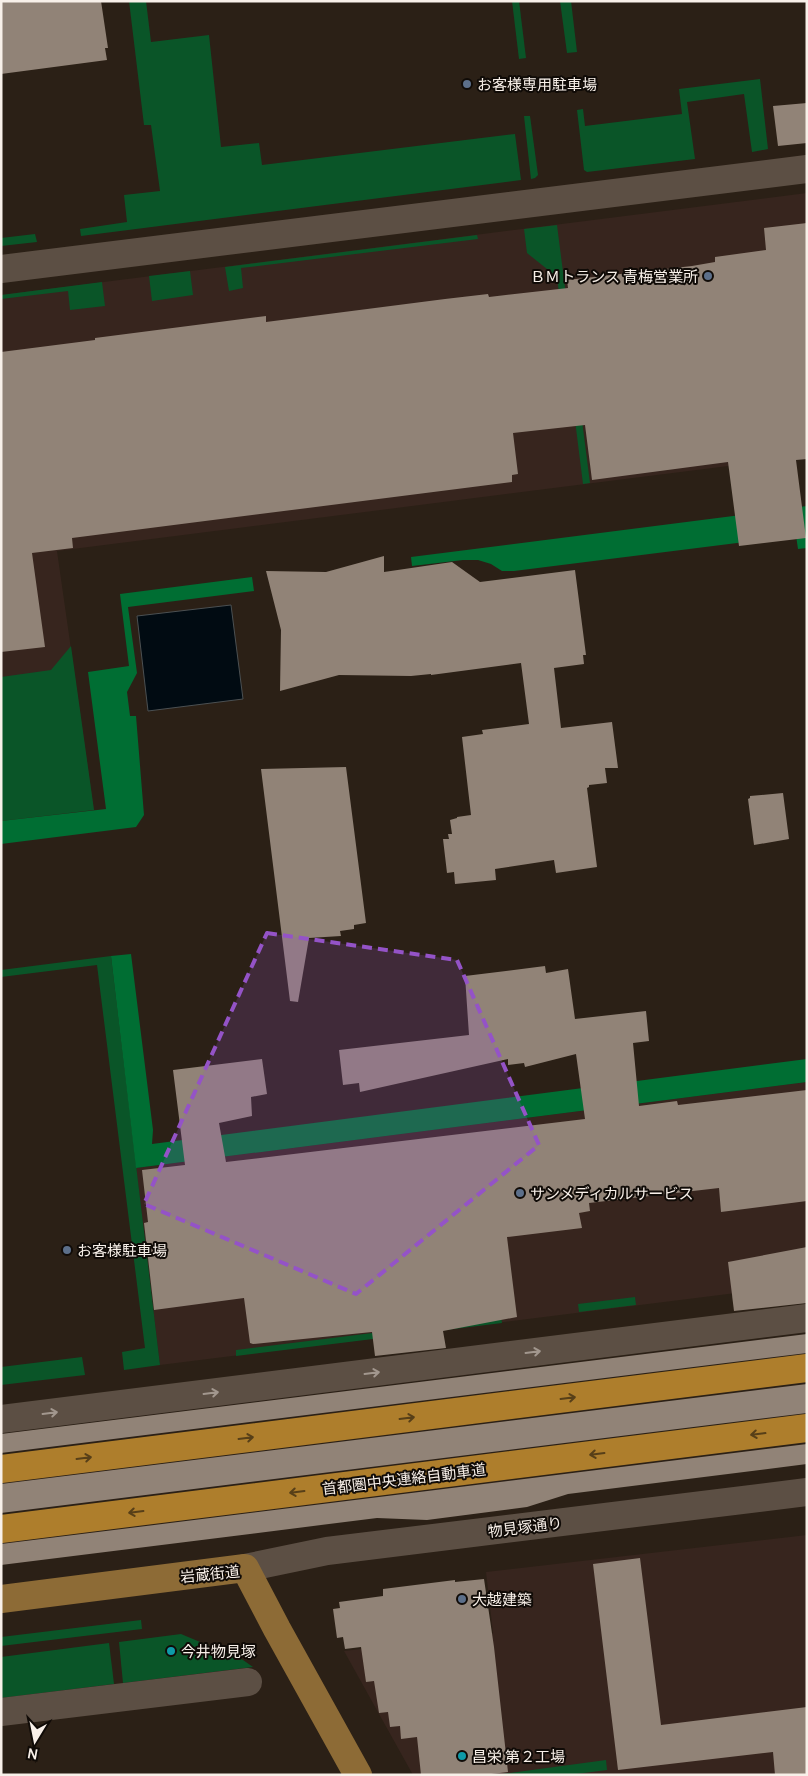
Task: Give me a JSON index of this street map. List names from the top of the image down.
{
  "streets": {
    "highway": ["首都圏中央連絡自動車道"],
    "main road": ["岩蔵街道"],
    "street": ["物見塚通り"]
  },
  "crossings": [
    ["物見塚通り", "岩蔵街道"]
  ],
  "places": [
    "お客様専用駐車場",
    "ＢＭトランス 青梅営業所",
    "サンメディカルサービス",
    "お客様駐車場",
    "大越建築",
    "今井物見塚",
    "昌栄 第２工場"
  ],
  "north": "bottom"
}
